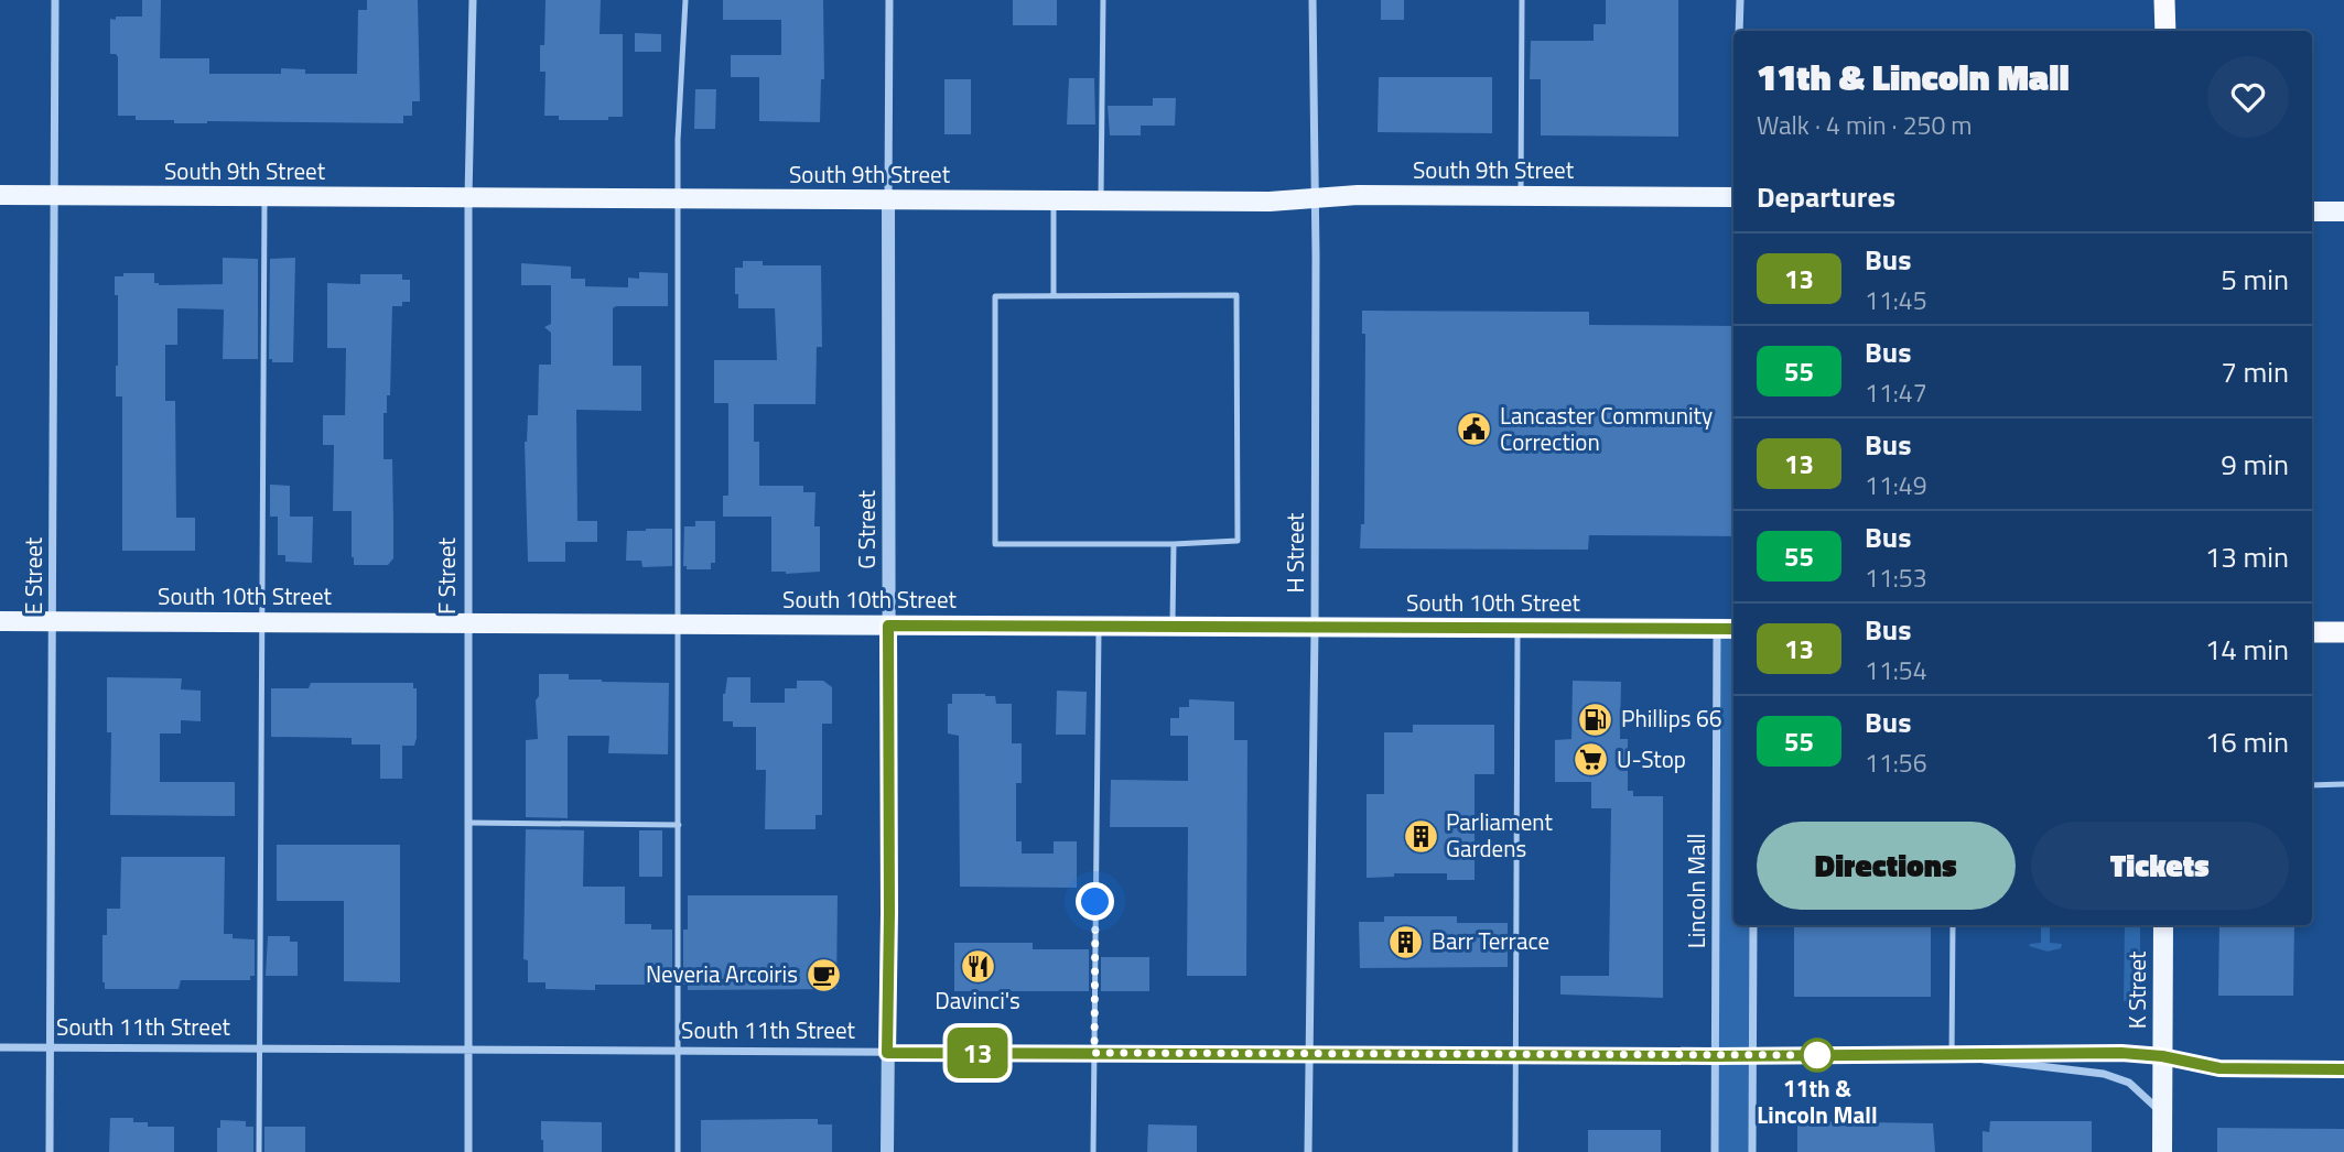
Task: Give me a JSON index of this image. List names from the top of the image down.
{
  "streets": {
    "main road": ["South 9th Street", "South 10th Street", "K Street"],
    "street": [
      "G Street",
      "H Street",
      "E Street",
      "F Street",
      "Lincoln Mall",
      "South 11th Street"
    ]
  },
  "crossings": [
    ["South 9th Street", "G Street"],
    ["South 9th Street", "H Street"],
    ["South 9th Street", "E Street"],
    ["South 9th Street", "F Street"],
    ["G Street", "South 10th Street"],
    ["G Street", "South 11th Street"],
    ["H Street", "South 10th Street"],
    ["H Street", "South 11th Street"],
    ["E Street", "South 10th Street"],
    ["E Street", "South 11th Street"],
    ["F Street", "South 10th Street"],
    ["F Street", "South 11th Street"],
    ["South 10th Street", "Lincoln Mall"],
    ["Lincoln Mall", "South 11th Street"],
    ["K Street", "South 11th Street"]
  ],
  "places": {
    "public building": ["Lancaster Community Correction"],
    "fuel station": ["Phillips 66"],
    "supermarket": ["U-Stop"],
    "building": ["Parliament Gardens", "Barr Terrace"],
    "restaurant": ["Davinci's"],
    "cafe": ["Neveria Arcoiris"],
    "other": ["11th & Lincoln Mall"]
  },
  "lines": ["bus line 13"],
  "page": {
    "on_map": "13",
    "heading": [
      ["11th & Lincoln Mall", "Walk · 4 min · 250 m"],
      "Departures"
    ],
    "list": [
      {
        "mark": "13",
        "name": "Bus",
        "note": "11:45",
        "value": "5 min"
      },
      {
        "mark": "55",
        "name": "Bus",
        "note": "11:47",
        "value": "7 min"
      },
      {
        "mark": "13",
        "name": "Bus",
        "note": "11:49",
        "value": "9 min"
      },
      {
        "mark": "55",
        "name": "Bus",
        "note": "11:53",
        "value": "13 min"
      },
      {
        "mark": "13",
        "name": "Bus",
        "note": "11:54",
        "value": "14 min"
      },
      {
        "mark": "55",
        "name": "Bus",
        "note": "11:56",
        "value": "16 min"
      }
    ],
    "buttons": ["Directions", "Tickets"]
  }
}
